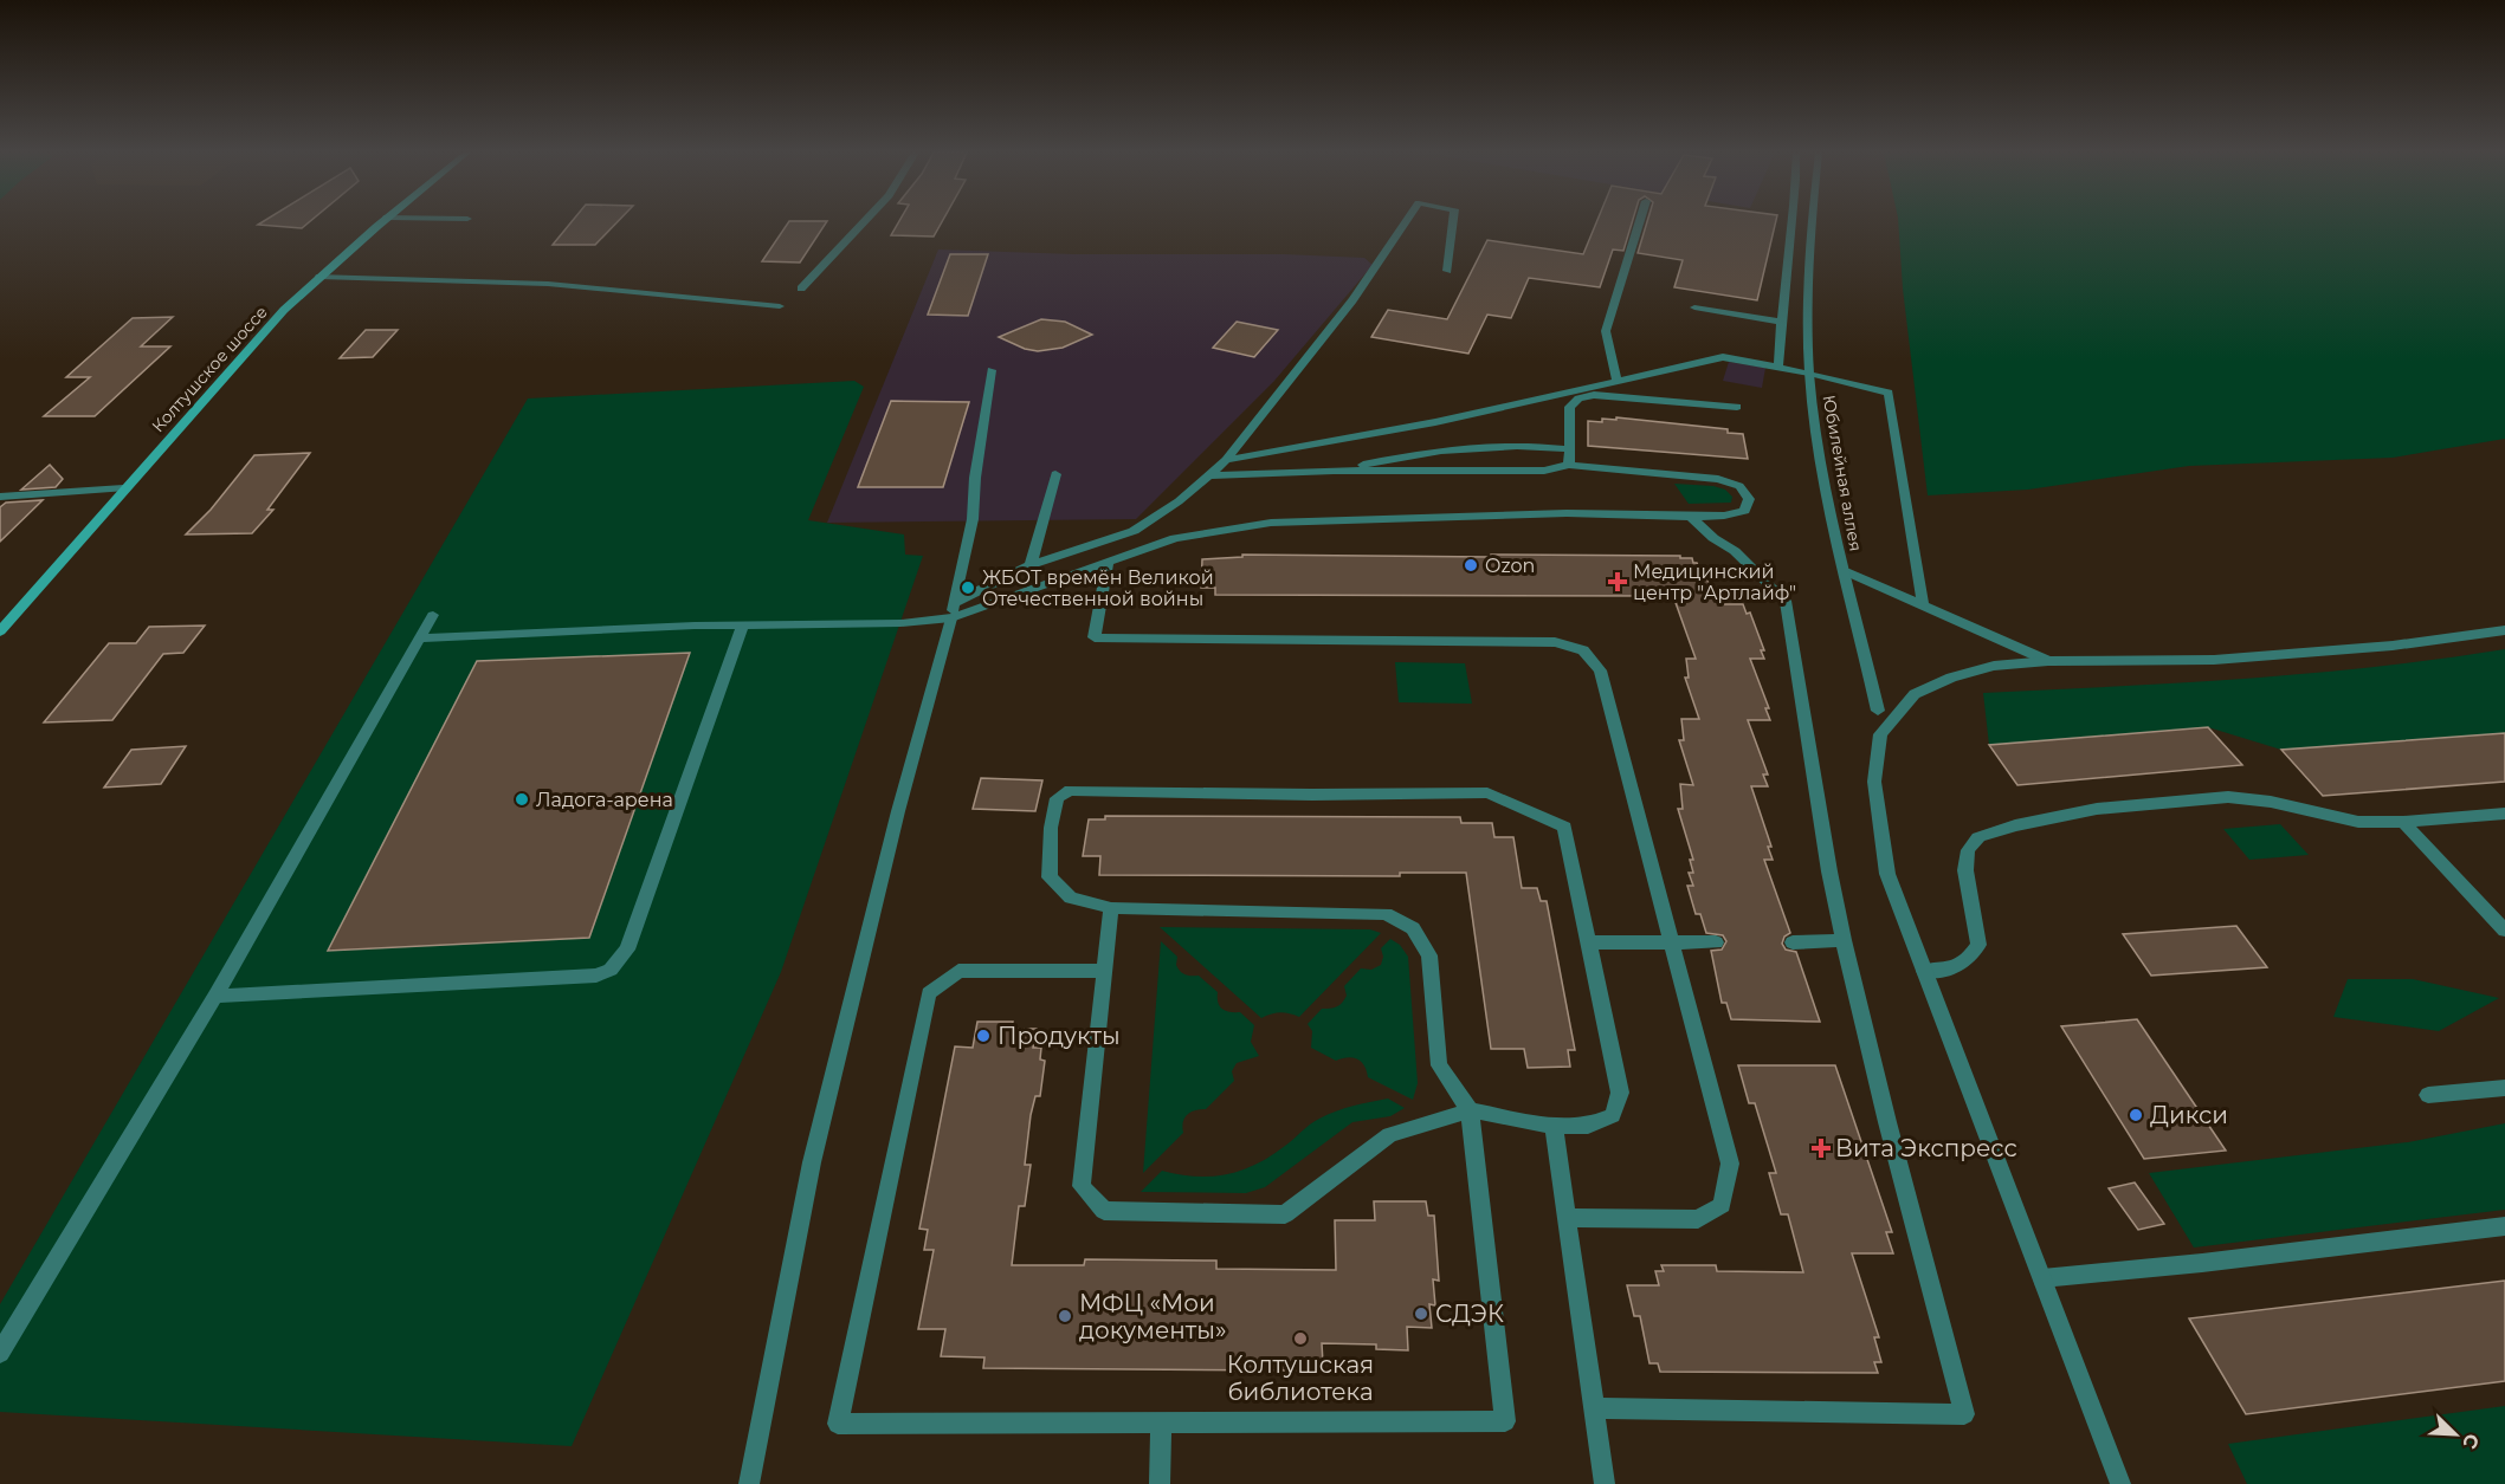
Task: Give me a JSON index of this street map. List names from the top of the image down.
{
  "streets": {
    "main road": ["Колтушское шоссе"],
    "street": ["Юбилейная аллея"]
  },
  "places": {
    "other": [
      "Ozon",
      "ЖБОТ времён Великой Отечественной войны",
      "Ладога-арена",
      "Продукты",
      "Дикси",
      "СДЭК",
      "МФЦ «Мои документы»",
      "Колтушская библиотека"
    ],
    "health": ["Медицинский центр \"Артлайф\"", "Вита Экспресс"]
  },
  "north": "bottom right"
}
